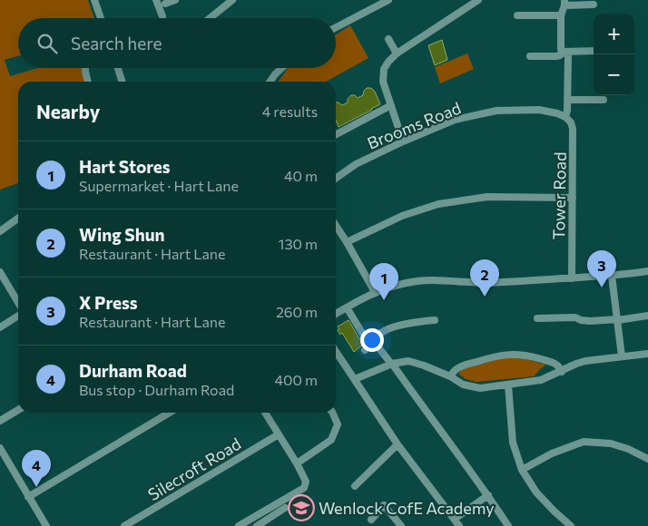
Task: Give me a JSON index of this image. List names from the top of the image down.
{
  "streets": {
    "street": ["Brooms Road", "Tower Road", "Silecroft Road"]
  },
  "crossings": [
    ["Brooms Road", "Tower Road"]
  ],
  "places": {
    "school or university": ["Wenlock CofE Academy"]
  },
  "page": {
    "map_buttons": ["+", "−"],
    "search": "Search here",
    "heading": ["Nearby", "4 results"],
    "list": [
      {
        "mark": "1",
        "name": "Hart Stores",
        "note": "Supermarket · Hart Lane",
        "value": "40 m"
      },
      {
        "mark": "2",
        "name": "Wing Shun",
        "note": "Restaurant · Hart Lane",
        "value": "130 m"
      },
      {
        "mark": "3",
        "name": "X Press",
        "note": "Restaurant · Hart Lane",
        "value": "260 m"
      },
      {
        "mark": "4",
        "name": "Durham Road",
        "note": "Bus stop · Durham Road",
        "value": "400 m"
      }
    ],
    "pins": [
      "3",
      "2",
      "1",
      "4"
    ]
  }
}
